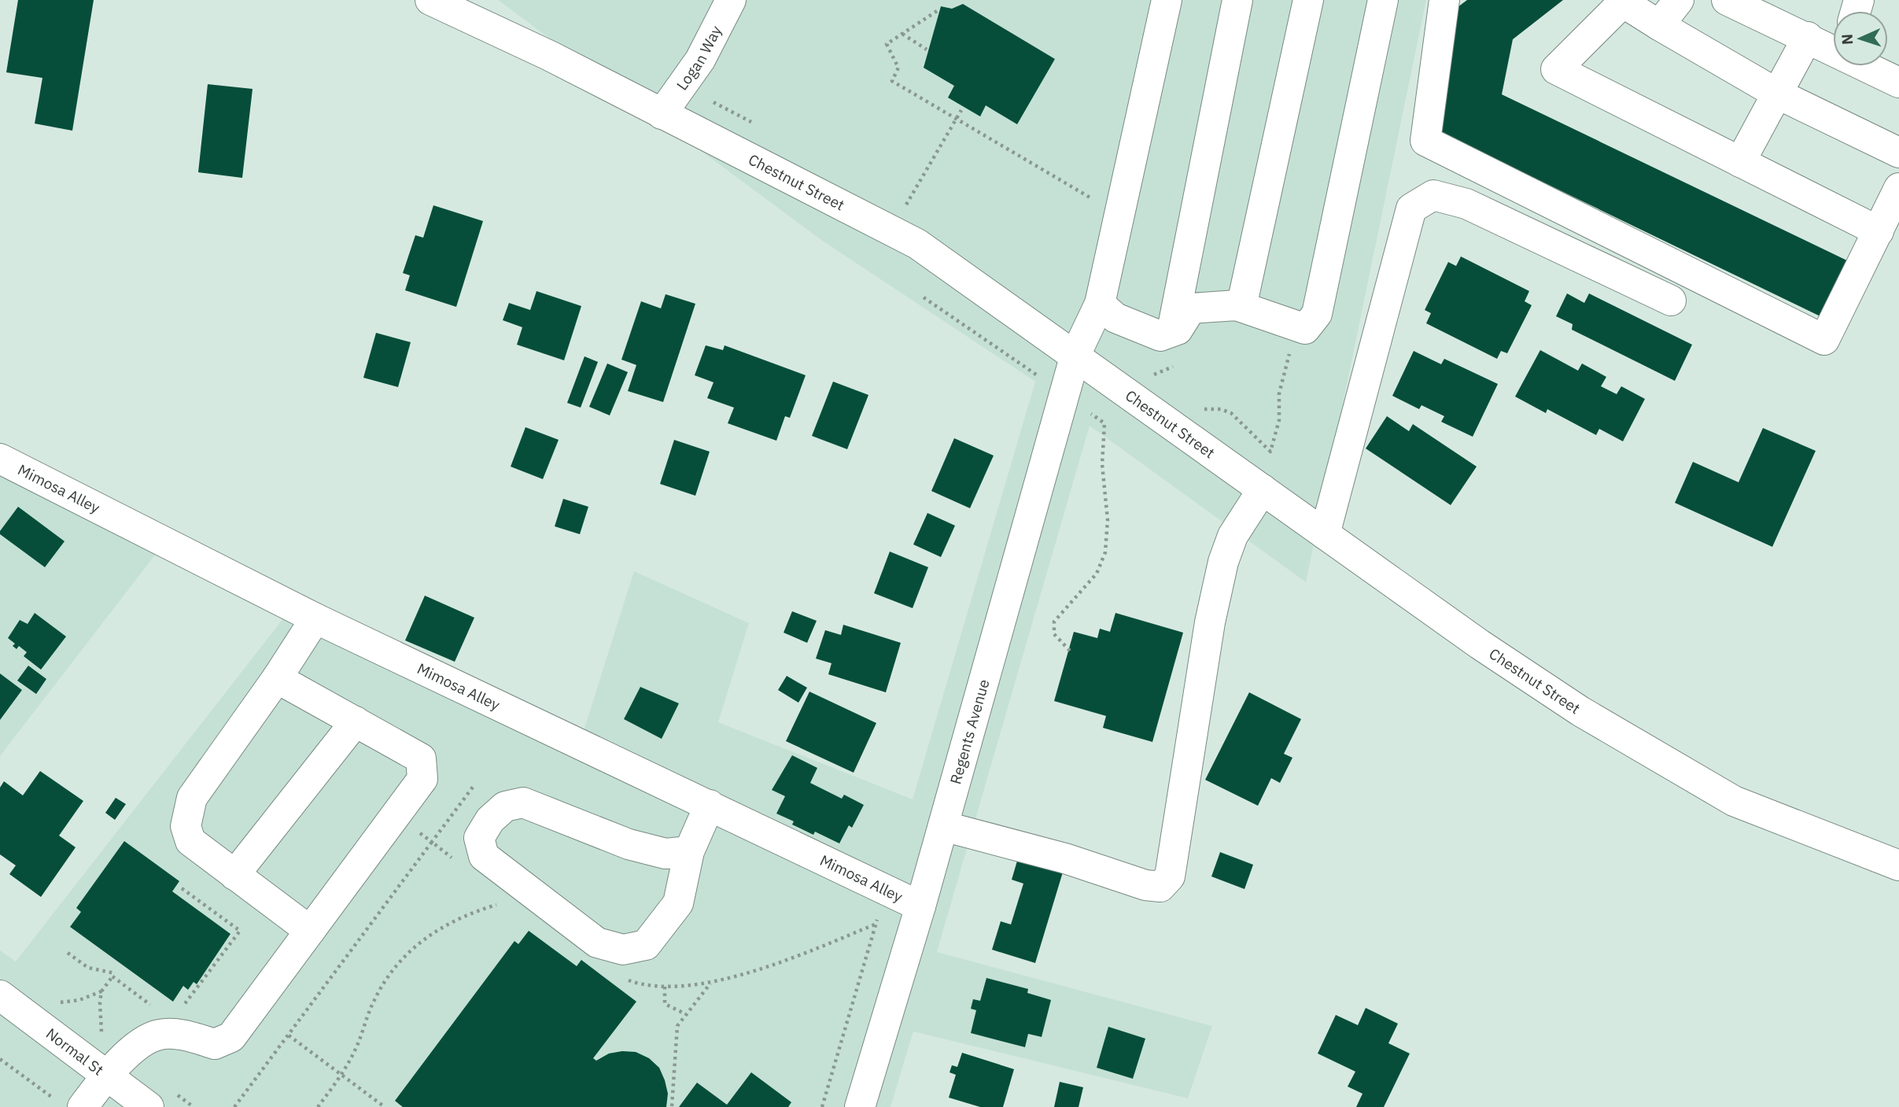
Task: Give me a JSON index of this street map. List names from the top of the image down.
{
  "streets": {
    "street": [
      "Logan Way",
      "Chestnut Street",
      "Mimosa Alley",
      "Regents Avenue",
      "Normal St"
    ]
  },
  "crossings": [
    ["Logan Way", "Chestnut Street"],
    ["Chestnut Street", "Regents Avenue"],
    ["Mimosa Alley", "Regents Avenue"]
  ],
  "north": "left"
}
